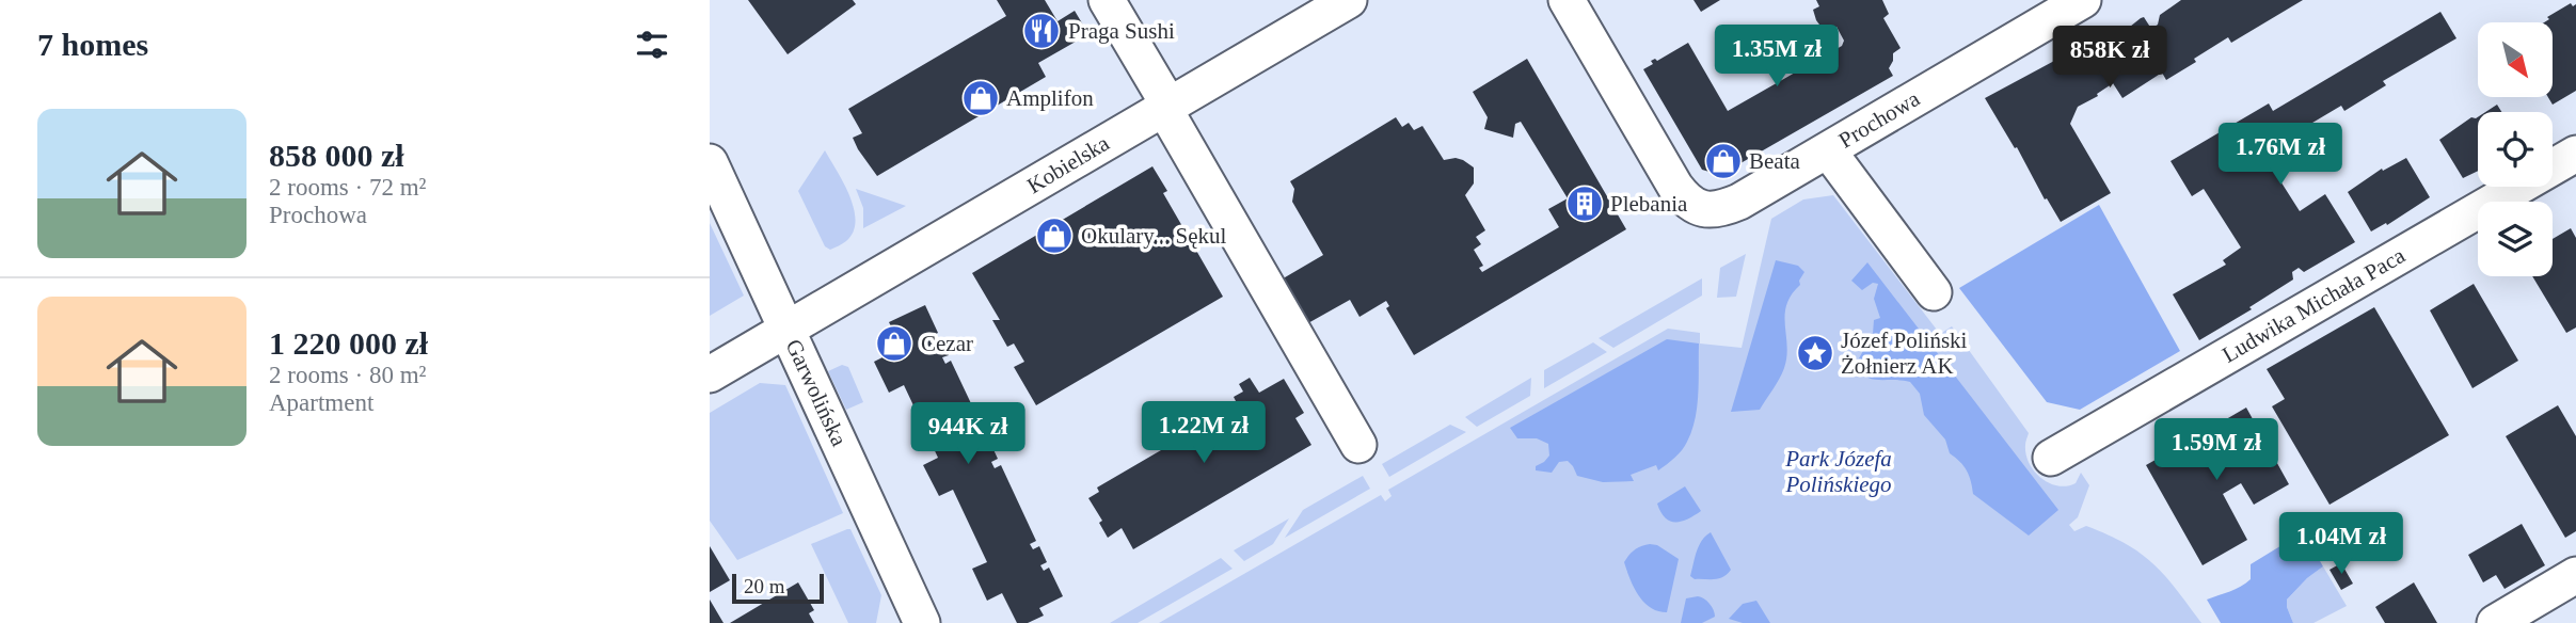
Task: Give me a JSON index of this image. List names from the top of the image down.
{
  "streets": {
    "street": [
      "Prochowa",
      "Kobielska",
      "Ludwika Michała Paca",
      "Garwolińska"
    ]
  },
  "crossings": [
    ["Kobielska", "Garwolińska"]
  ],
  "parks": ["Park Józefa Polińskiego"],
  "places": {
    "restaurant": ["Praga Sushi"],
    "shop": [
      "Amplifon",
      "Beata",
      "Okulary... Sękul",
      "Cezar"
    ],
    "building": ["Plebania"],
    "place": ["Józef Poliński Żołnierz AK"]
  },
  "scale_bar": "20 m",
  "north": "bottom right",
  "page": {
    "heading": "7 homes",
    "price": [
      "1.35M zł",
      "858K zł",
      "1.76M zł",
      "1.22M zł",
      "944K zł",
      "1.59M zł",
      "1.04M zł"
    ],
    "list": [
      {
        "name": "858 000 zł",
        "note": "2 rooms · 72 m² · Prochowa"
      },
      {
        "name": "1 220 000 zł",
        "note": "2 rooms · 80 m² · Apartment"
      }
    ],
    "scale": "20 m"
  }
}
